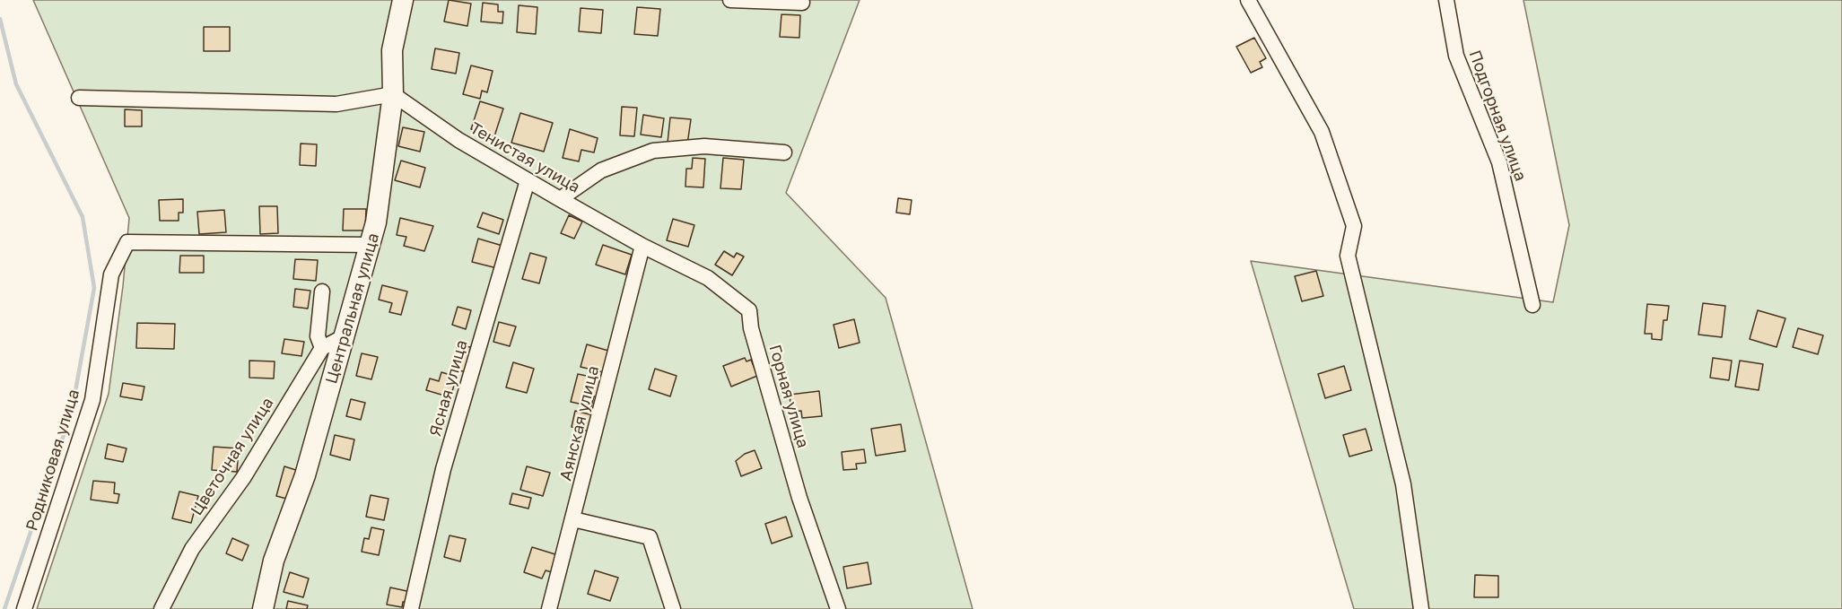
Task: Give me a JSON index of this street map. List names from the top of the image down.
{
  "streets": {
    "main road": ["Центральная улица"],
    "street": [
      "Подгорная улица",
      "Тенистая улица",
      "Ясная улица",
      "Горная улица",
      "Аянская улица",
      "Цветочная улица",
      "Родниковая улица"
    ]
  },
  "crossings": [
    ["Тенистая улица", "Центральная улица"],
    ["Тенистая улица", "Ясная улица"],
    ["Тенистая улица", "Горная улица"],
    ["Тенистая улица", "Аянская улица"],
    ["Центральная улица", "Родниковая улица"],
    ["Горная улица", "Аянская улица"]
  ]
}
